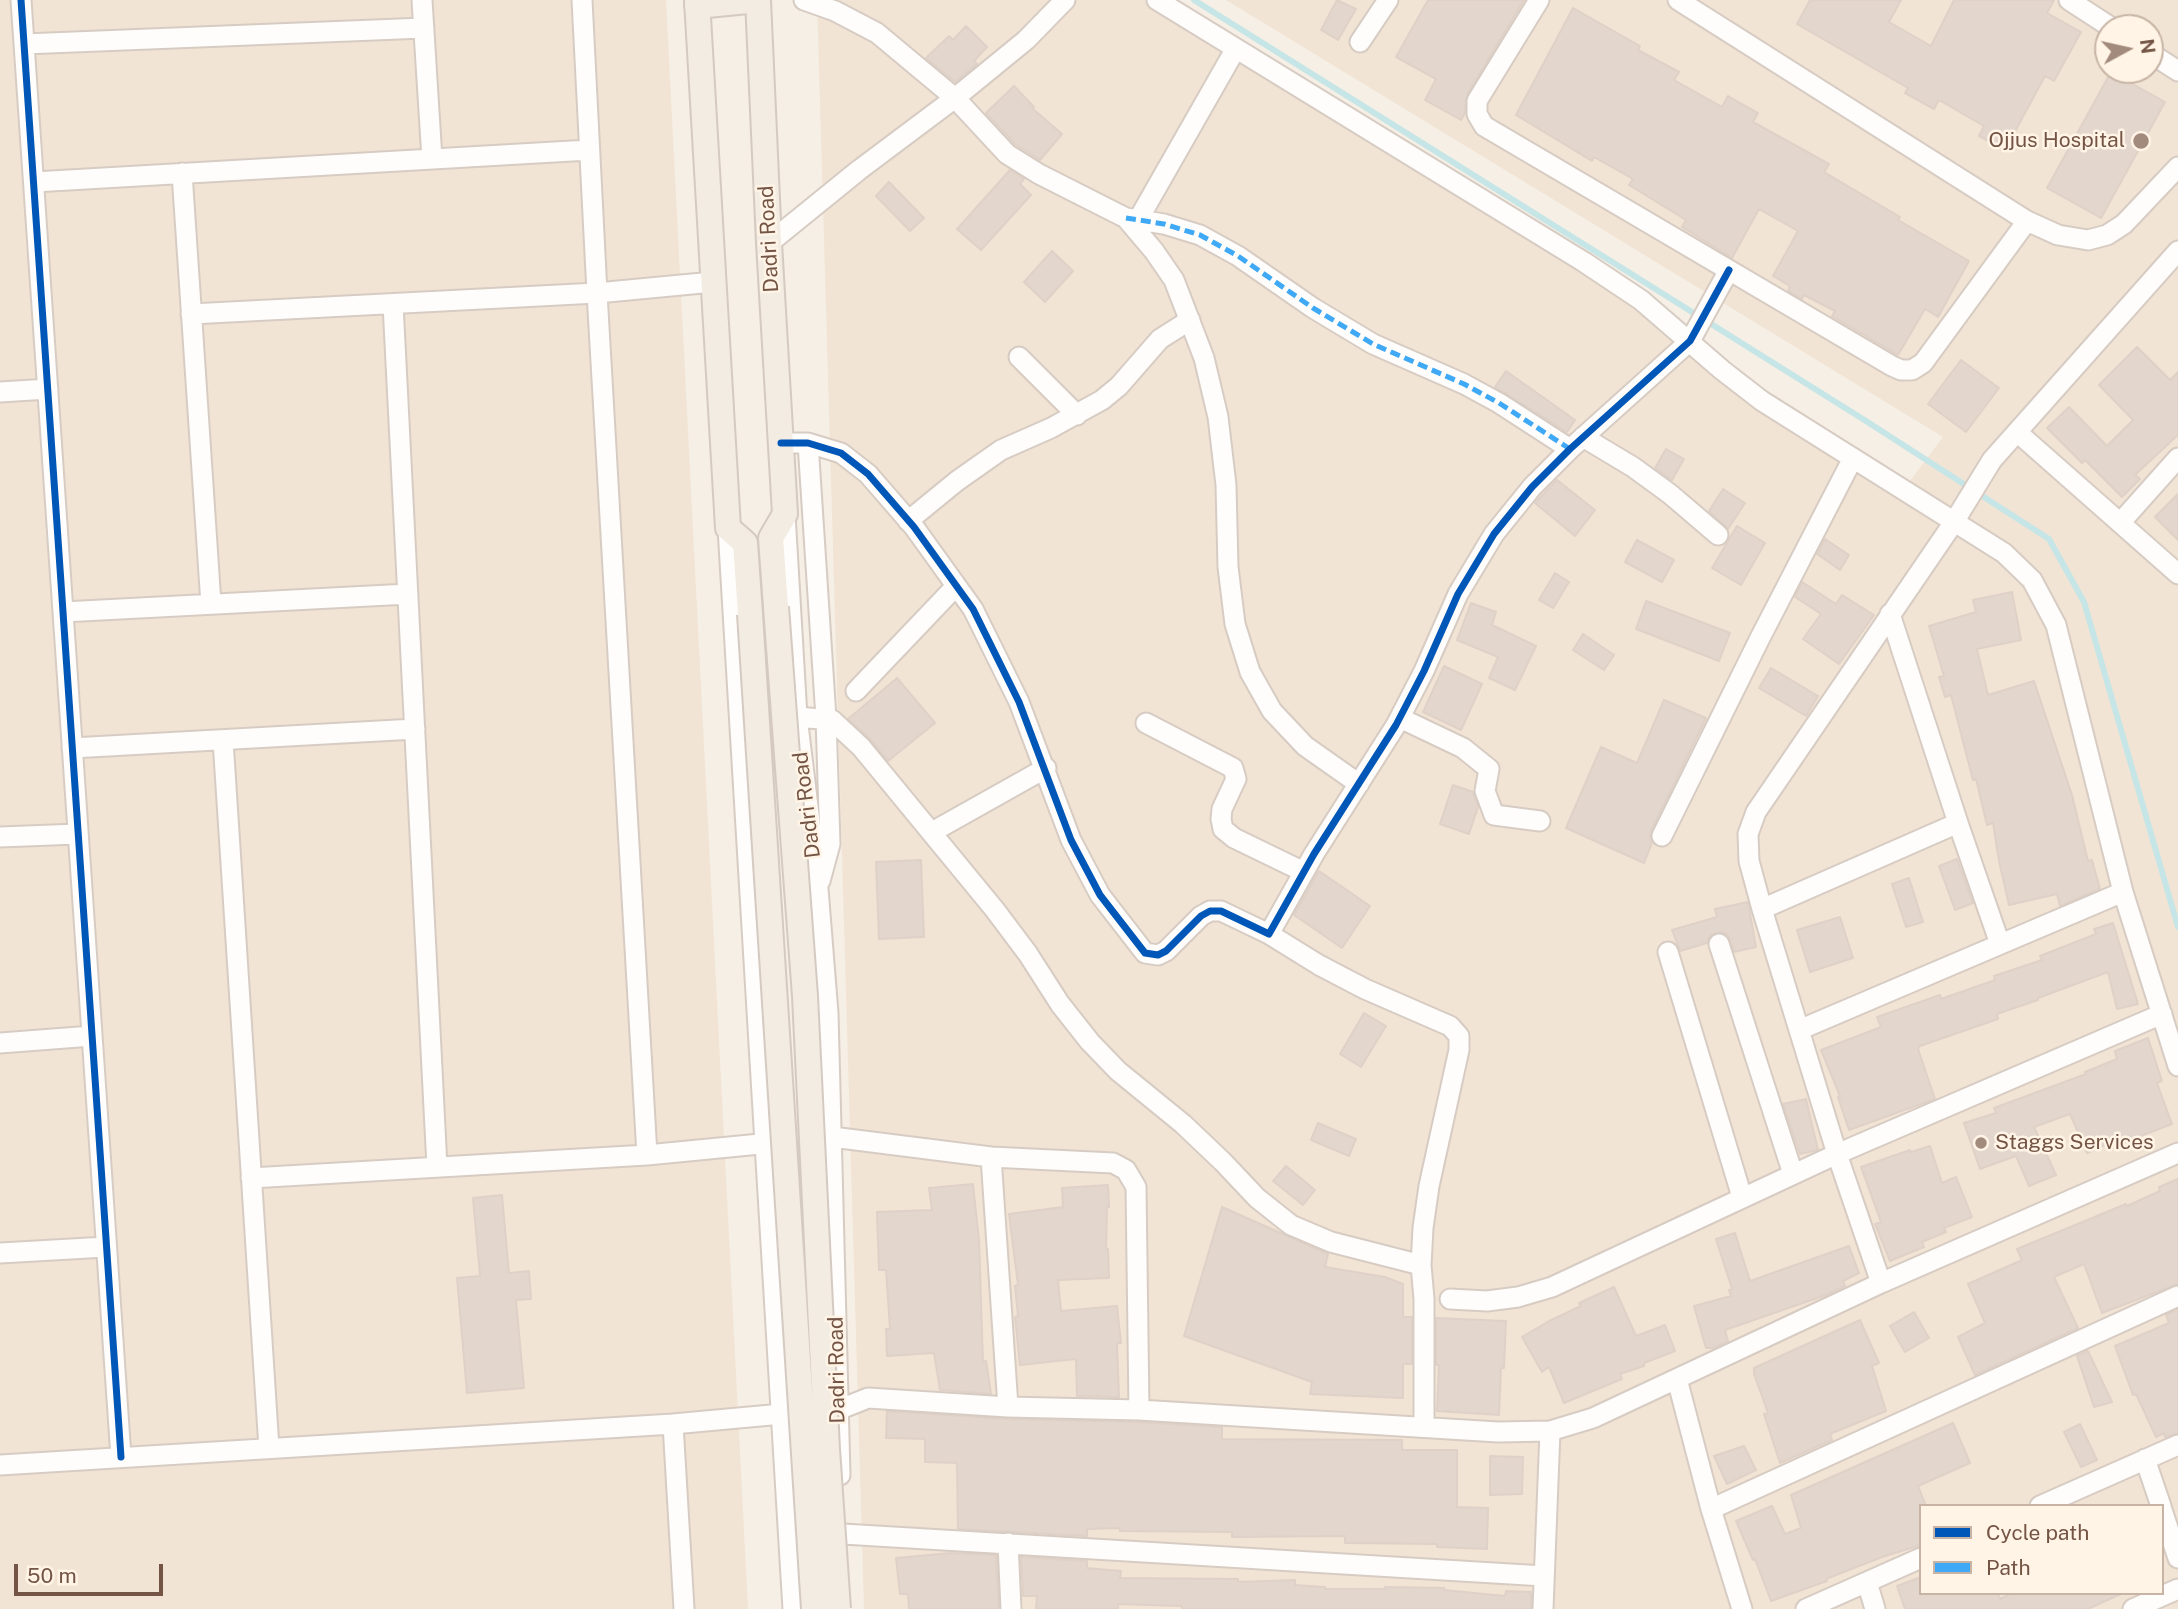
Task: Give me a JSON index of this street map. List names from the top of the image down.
{
  "streets": {
    "main road": ["Dadri Road"]
  },
  "places": ["Ojjus Hospital", "Staggs Services"],
  "legend": ["Cycle path", "Path"],
  "scale_bar": "50 m",
  "north": "right"
}
